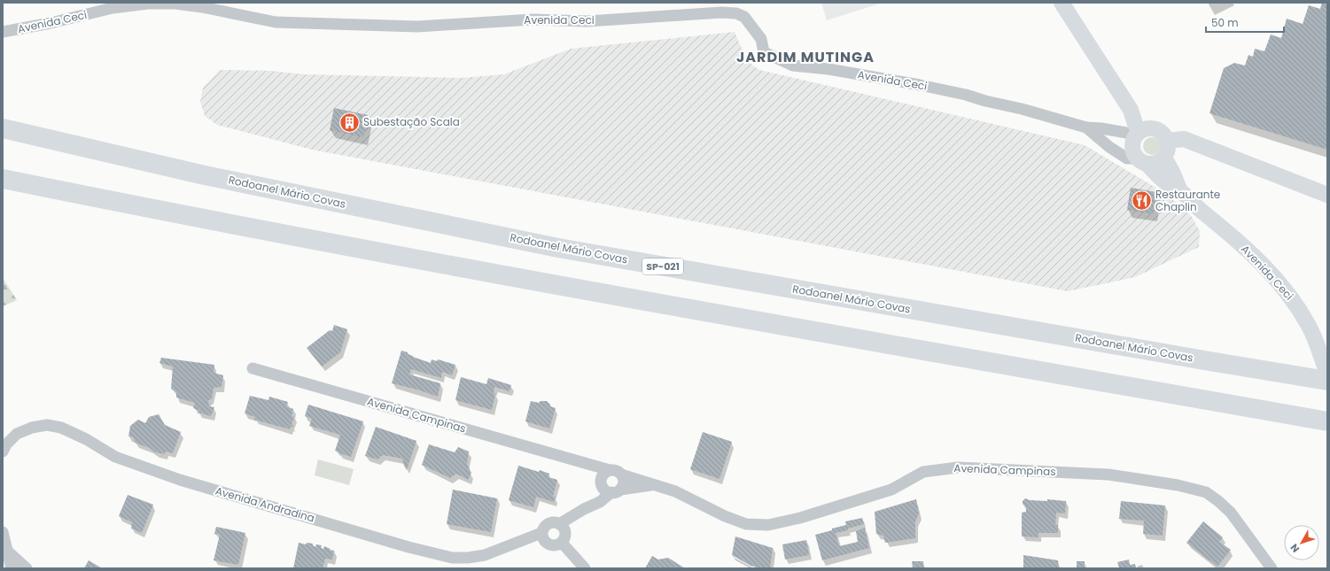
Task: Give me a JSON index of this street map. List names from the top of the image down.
{
  "streets": {
    "highway": ["Rodoanel Mário Covas", "SP-021"],
    "main road": ["Avenida Ceci"],
    "street": ["Avenida Campinas", "Avenida Andradina"]
  },
  "districts": ["JARDIM MUTINGA"],
  "places": {
    "building": ["Subestação Scala"],
    "restaurant": ["Restaurante Chaplin"]
  },
  "scale_bar": "50 m",
  "north": "bottom left"
}
